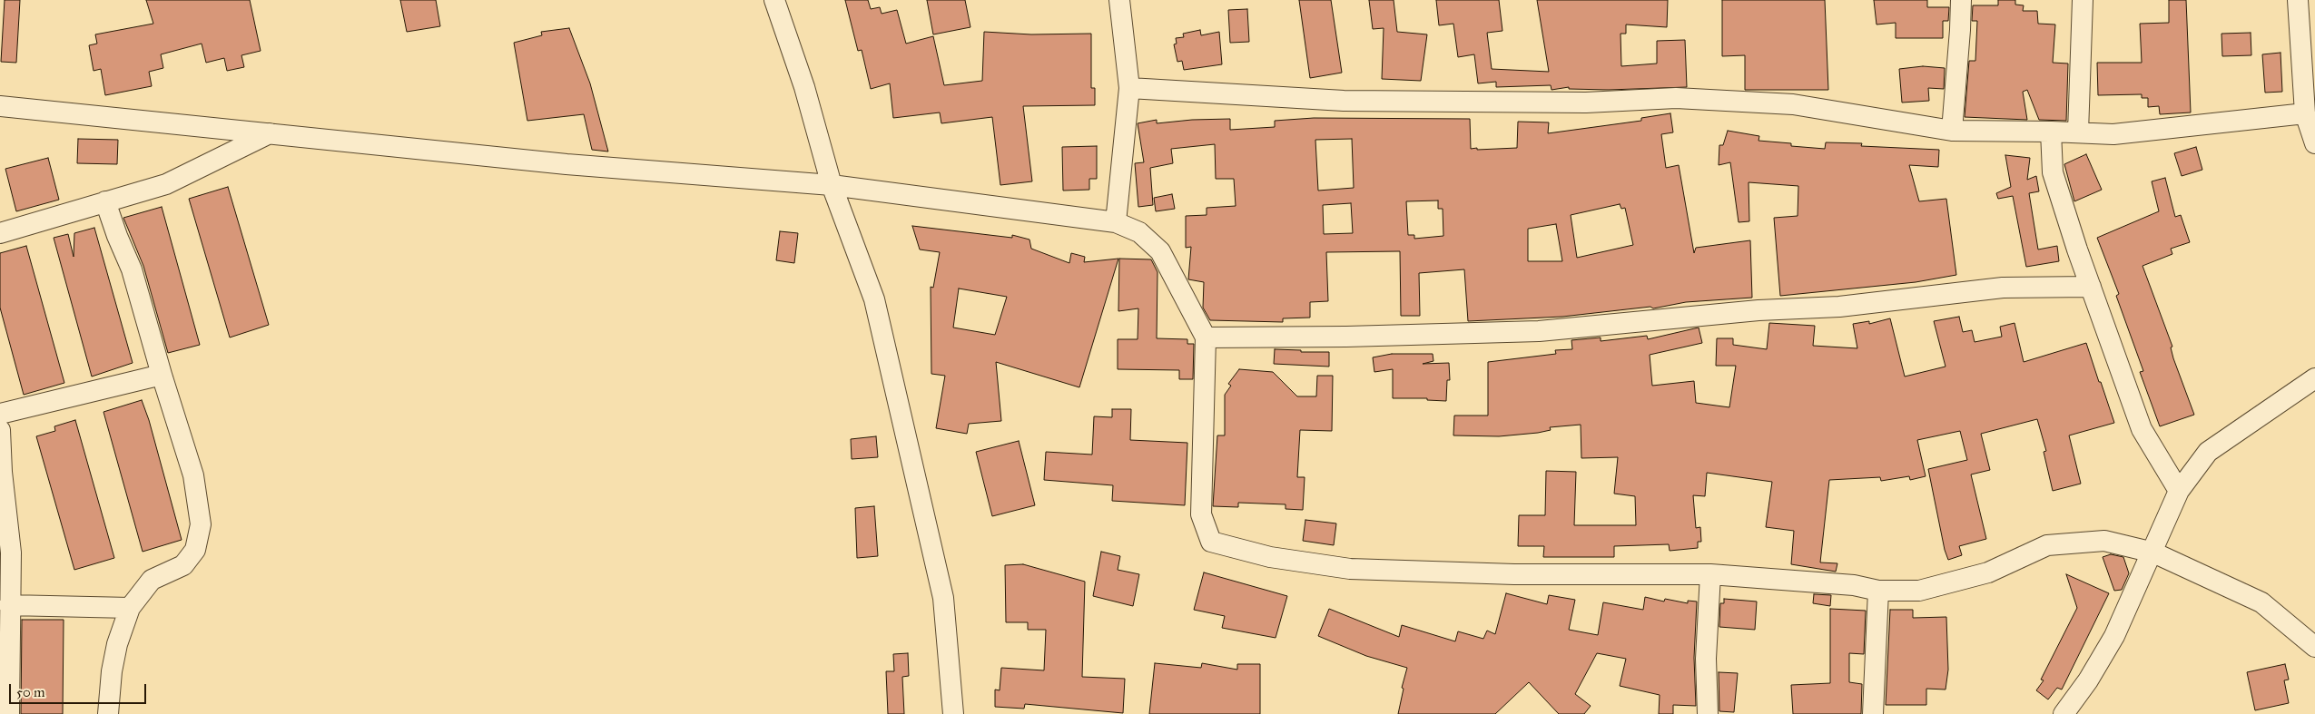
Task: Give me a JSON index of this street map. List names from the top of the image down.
{
  "scale_bar": "50 m"
}
